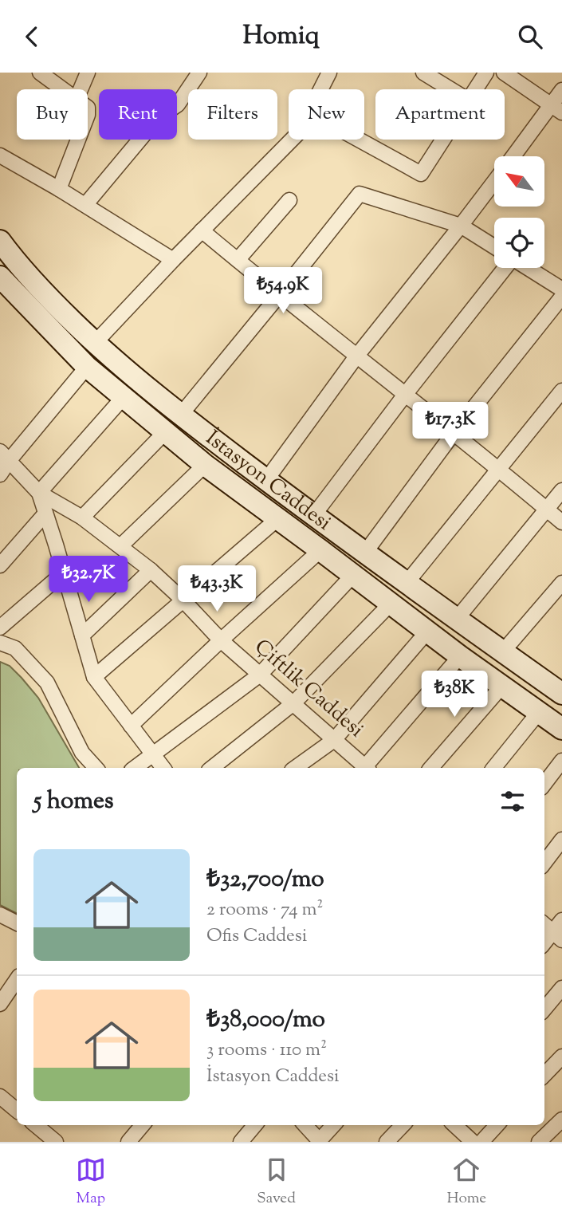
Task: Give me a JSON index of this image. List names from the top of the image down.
{
  "streets": {
    "main road": ["İstasyon Caddesi"],
    "street": ["Çiftlik Caddesi"]
  },
  "north": "top left",
  "page": {
    "header": "Homiq",
    "chip": [
      "Buy",
      "Rent",
      "Filters",
      "New",
      "Apartment"
    ],
    "price": [
      "₺54.9K",
      "₺17.3K",
      "₺32.7K",
      "₺43.3K",
      "₺38K"
    ],
    "heading": "5 homes",
    "list": [
      {
        "name": "₺32,700/mo",
        "note": "2 rooms · 74 m² · Ofis Caddesi"
      },
      {
        "name": "₺38,000/mo",
        "note": "3 rooms · 110 m² · İstasyon Caddesi"
      }
    ],
    "tabs": ["Map", "Saved", "Home"]
  }
}
